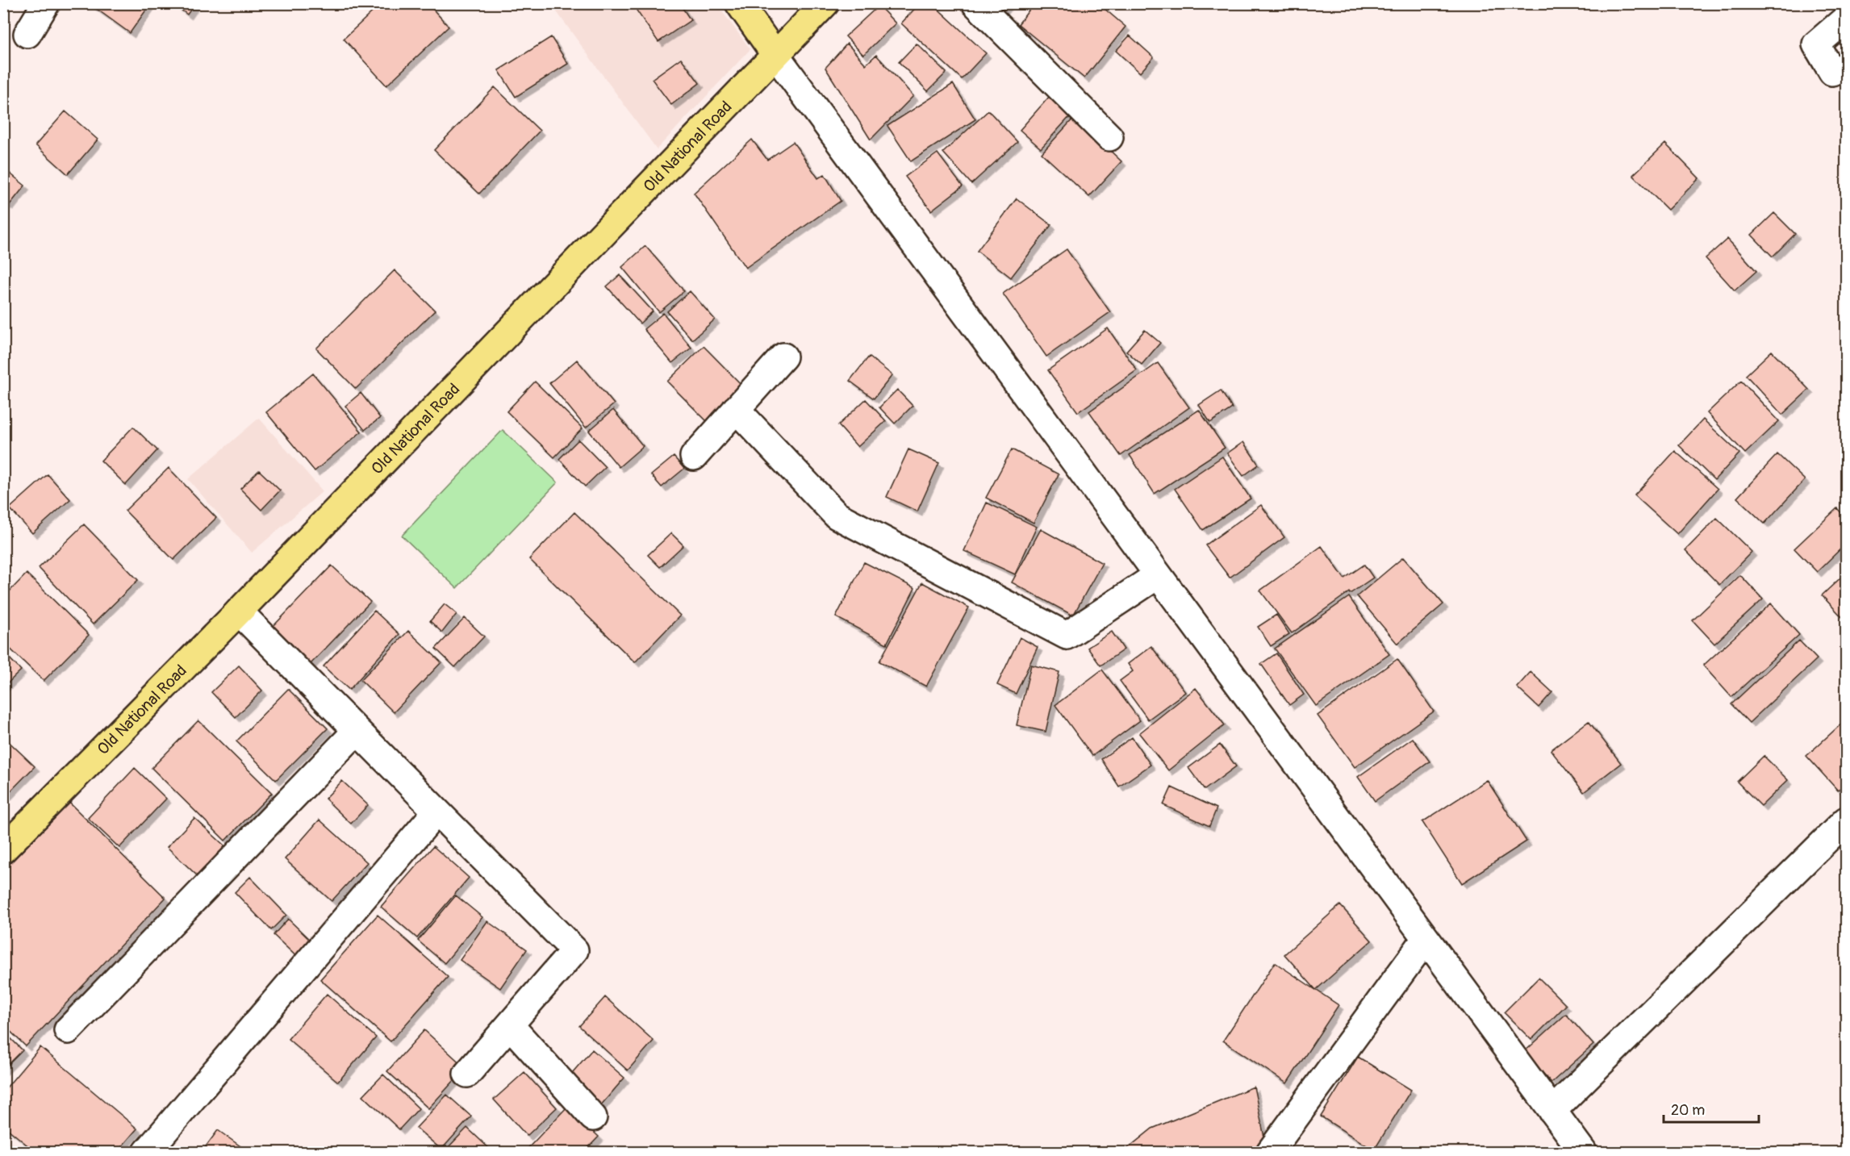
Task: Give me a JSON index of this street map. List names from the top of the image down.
{
  "streets": {
    "main road": ["Old National Road"]
  },
  "scale_bar": "20 m"
}
